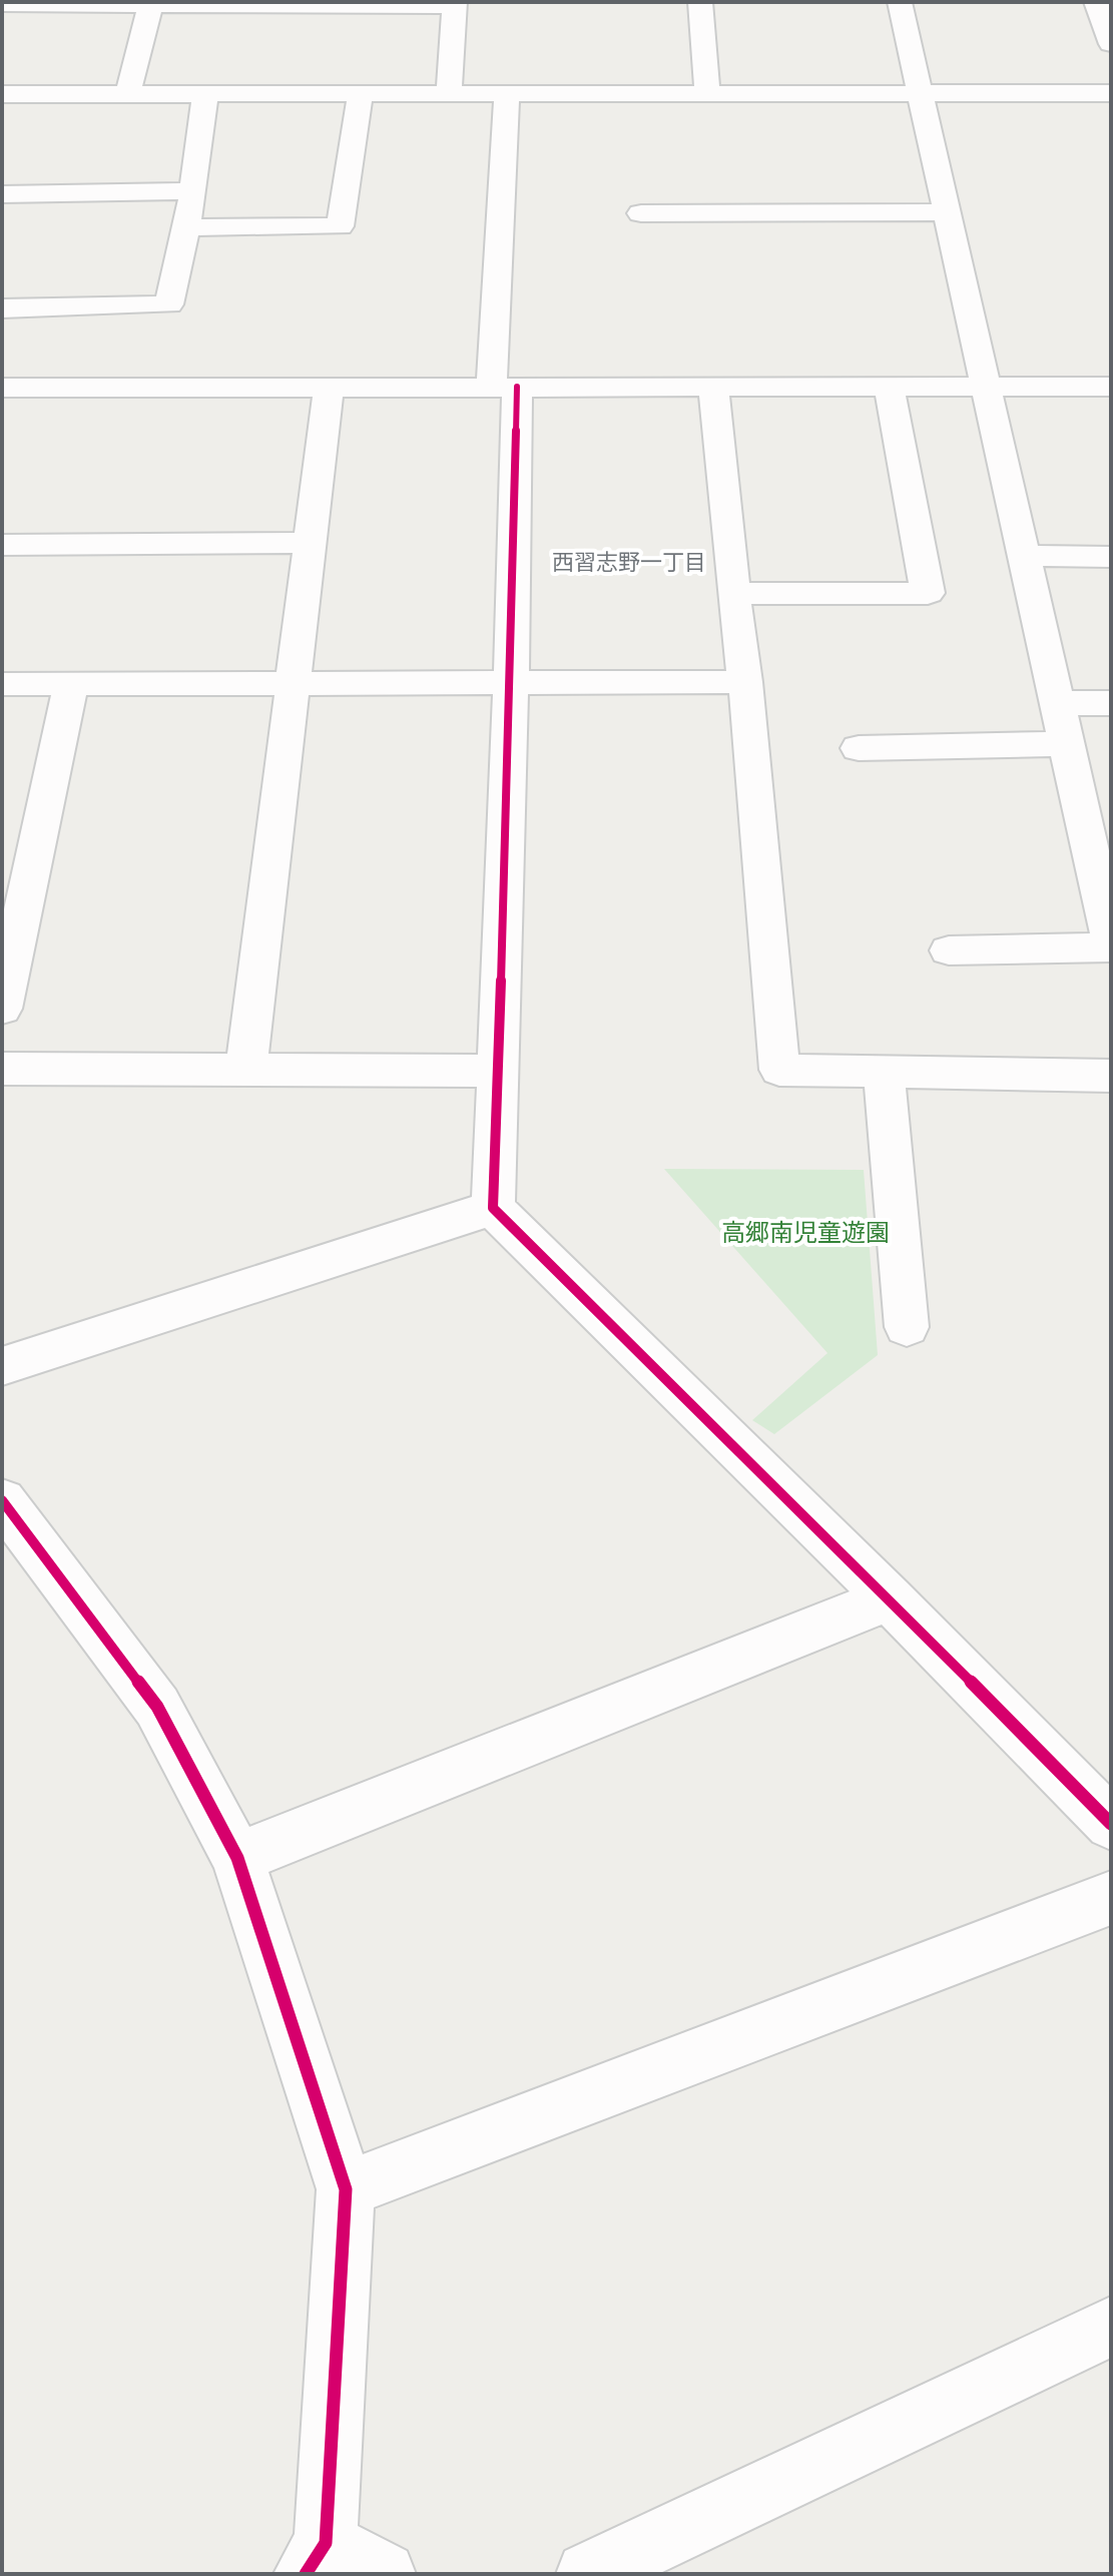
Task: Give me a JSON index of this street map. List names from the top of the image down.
{
  "districts": ["西習志野一丁目"],
  "parks": ["高郷南児童遊園"]
}
